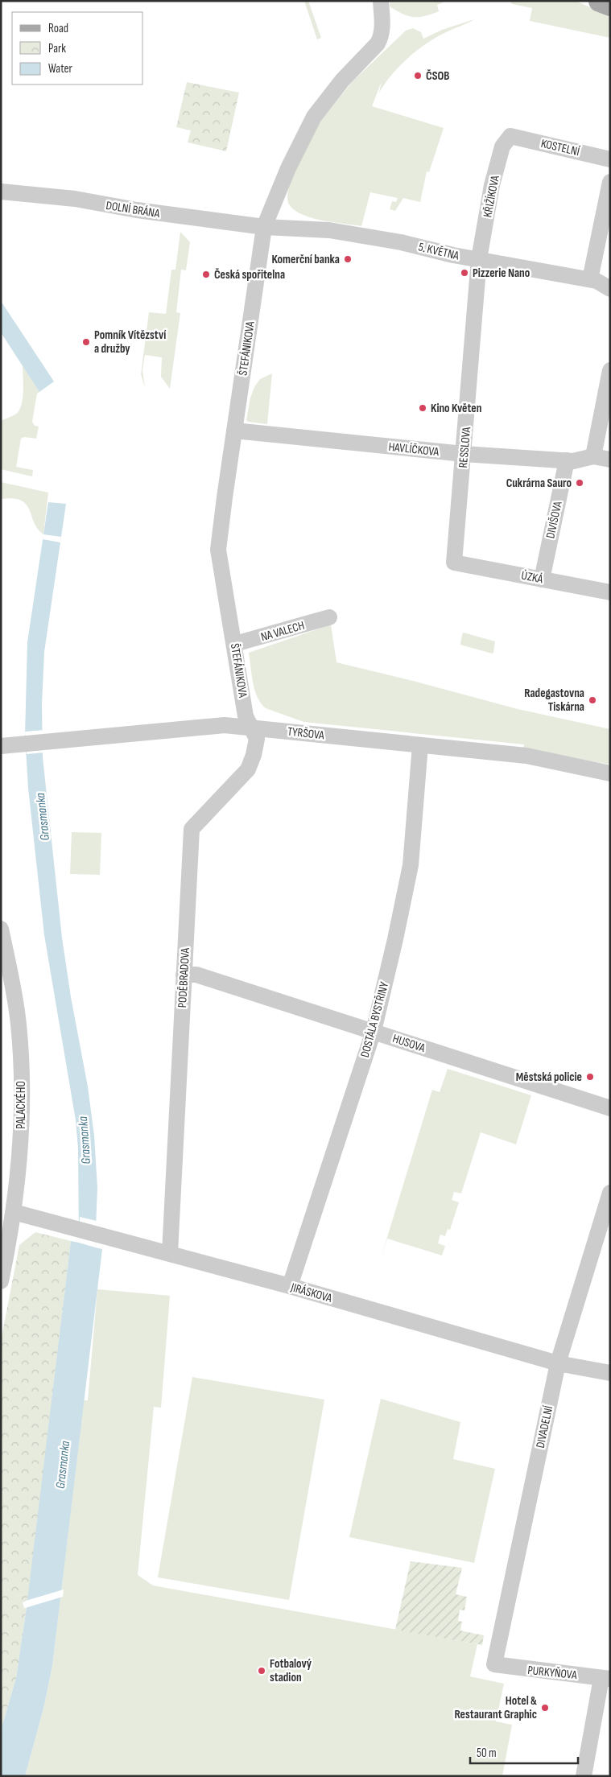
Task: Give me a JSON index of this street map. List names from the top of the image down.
{
  "streets": {
    "street": [
      "KOSTELNÍ",
      "KŘIŽÍKOVA",
      "DOLNÍ BRÁNA",
      "5. KVĚTNA",
      "ŠTEFÁNIKOVA",
      "RESSLOVA",
      "HAVLÍČKOVA",
      "DIVIŠOVA",
      "ÚZKÁ",
      "NA VALECH",
      "TYRŠOVA",
      "PODĚBRADOVA",
      "DOSTÁLA BYSTŘINY",
      "HUSOVA",
      "PALACKÉHO",
      "JIRÁSKOVA",
      "DIVADELNÍ",
      "PURKYŇOVA"
    ]
  },
  "crossings": [
    ["KOSTELNÍ", "KŘIŽÍKOVA"],
    ["KŘIŽÍKOVA", "5. KVĚTNA"],
    ["KŘIŽÍKOVA", "RESSLOVA"],
    ["DOLNÍ BRÁNA", "5. KVĚTNA"],
    ["DOLNÍ BRÁNA", "ŠTEFÁNIKOVA"],
    ["5. KVĚTNA", "ŠTEFÁNIKOVA"],
    ["5. KVĚTNA", "RESSLOVA"],
    ["ŠTEFÁNIKOVA", "HAVLÍČKOVA"],
    ["ŠTEFÁNIKOVA", "NA VALECH"],
    ["ŠTEFÁNIKOVA", "TYRŠOVA"],
    ["ŠTEFÁNIKOVA", "PODĚBRADOVA"],
    ["RESSLOVA", "HAVLÍČKOVA"],
    ["RESSLOVA", "ÚZKÁ"],
    ["HAVLÍČKOVA", "DIVIŠOVA"],
    ["DIVIŠOVA", "ÚZKÁ"],
    ["TYRŠOVA", "PODĚBRADOVA"],
    ["TYRŠOVA", "DOSTÁLA BYSTŘINY"],
    ["PODĚBRADOVA", "HUSOVA"],
    ["PODĚBRADOVA", "JIRÁSKOVA"],
    ["DOSTÁLA BYSTŘINY", "HUSOVA"],
    ["DOSTÁLA BYSTŘINY", "JIRÁSKOVA"],
    ["PALACKÉHO", "JIRÁSKOVA"],
    ["JIRÁSKOVA", "DIVADELNÍ"],
    ["DIVADELNÍ", "PURKYŇOVA"]
  ],
  "water": ["Grasmanka"],
  "places": [
    "ČSOB",
    "Komerční banka",
    "Pizzerie Nano",
    "Česká spořitelna",
    "Pomník Vítězství a družby",
    "Kino Květen",
    "Cukrárna Sauro",
    "Radegastovna Tiskárna",
    "Městská policie",
    "Fotbalový stadion",
    "Hotel & Restaurant Graphic"
  ],
  "legend": ["Road", "Park", "Water"],
  "scale_bar": "50 m"
}
